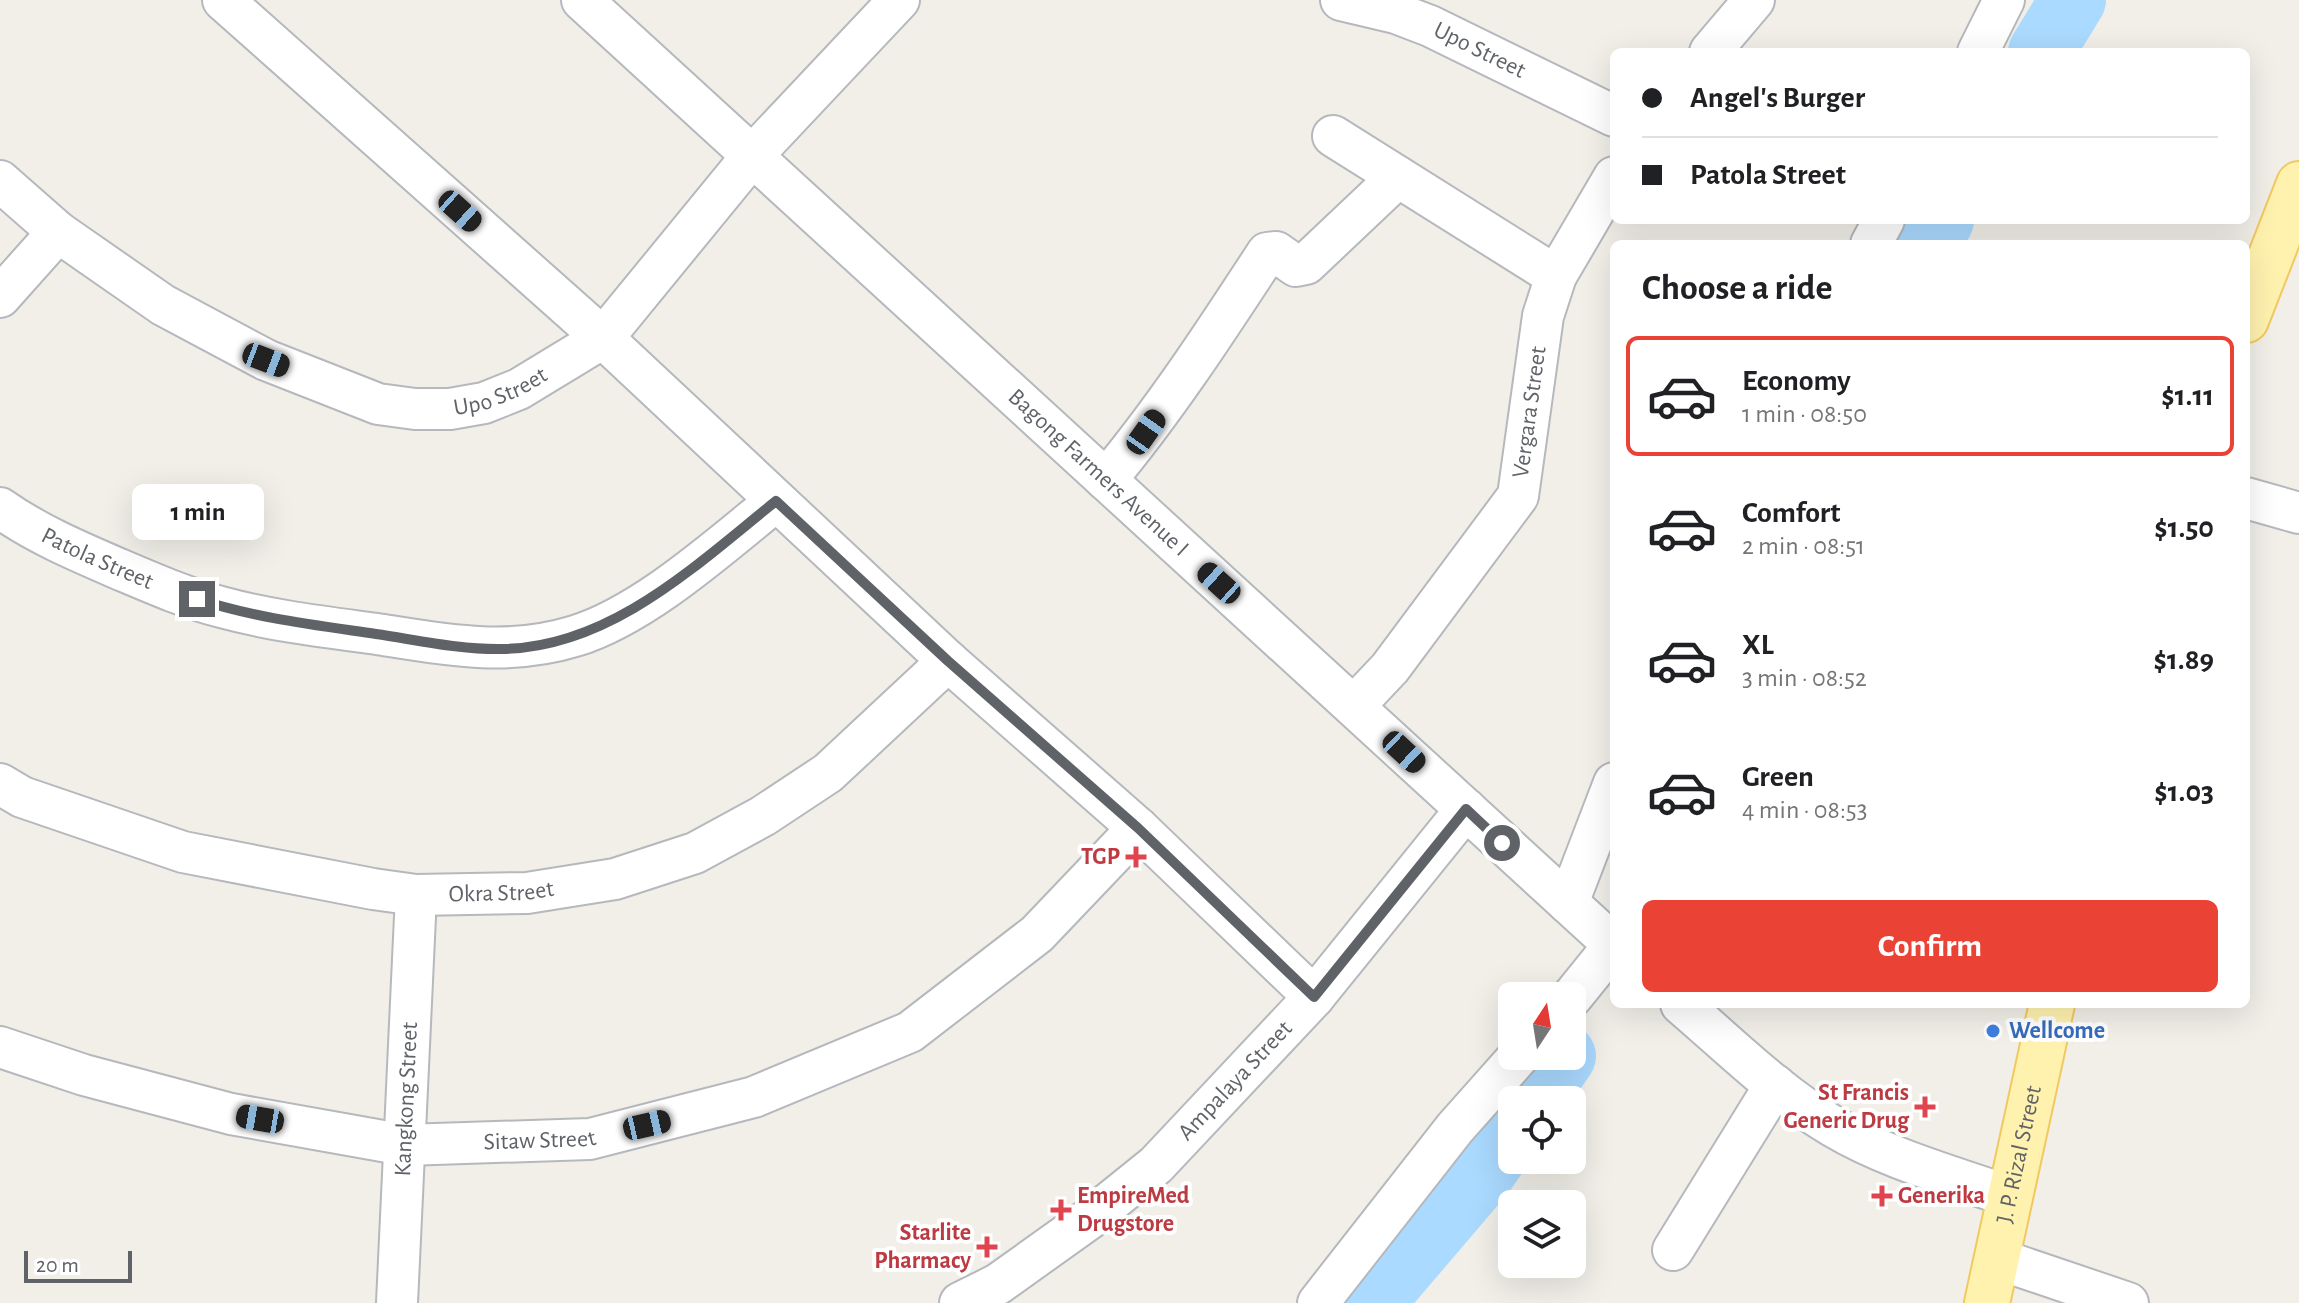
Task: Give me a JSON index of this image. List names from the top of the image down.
{
  "streets": {
    "main road": ["J. P. Rizal Street"],
    "street": [
      "Upo Street",
      "Vergara Street",
      "Bagong Farmers Avenue I",
      "Patola Street",
      "Okra Street",
      "Ampalaya Street",
      "Kangkong Street",
      "Sitaw Street"
    ]
  },
  "crossings": [
    ["Upo Street", "Bagong Farmers Avenue I"],
    ["Vergara Street", "Bagong Farmers Avenue I"],
    ["Bagong Farmers Avenue I", "Ampalaya Street"],
    ["Okra Street", "Kangkong Street"],
    ["Kangkong Street", "Sitaw Street"]
  ],
  "places": {
    "health": [
      "TGP",
      "St Francis Generic Drug",
      "Generika",
      "EmpireMed Drugstore",
      "Starlite Pharmacy"
    ],
    "other": ["Wellcome"]
  },
  "scale_bar": "20 m",
  "north": "top",
  "page": {
    "banner": ["Angel's Burger", "Patola Street"],
    "heading": "Choose a ride",
    "list": [
      {
        "name": "Economy",
        "note": "1 min · 08:50",
        "value": "$1.11"
      },
      {
        "name": "Comfort",
        "note": "2 min · 08:51",
        "value": "$1.50"
      },
      {
        "name": "XL",
        "note": "3 min · 08:52",
        "value": "$1.89"
      },
      {
        "name": "Green",
        "note": "4 min · 08:53",
        "value": "$1.03"
      }
    ],
    "bubble": "1 min",
    "buttons": "Confirm",
    "scale": "20 m"
  }
}
